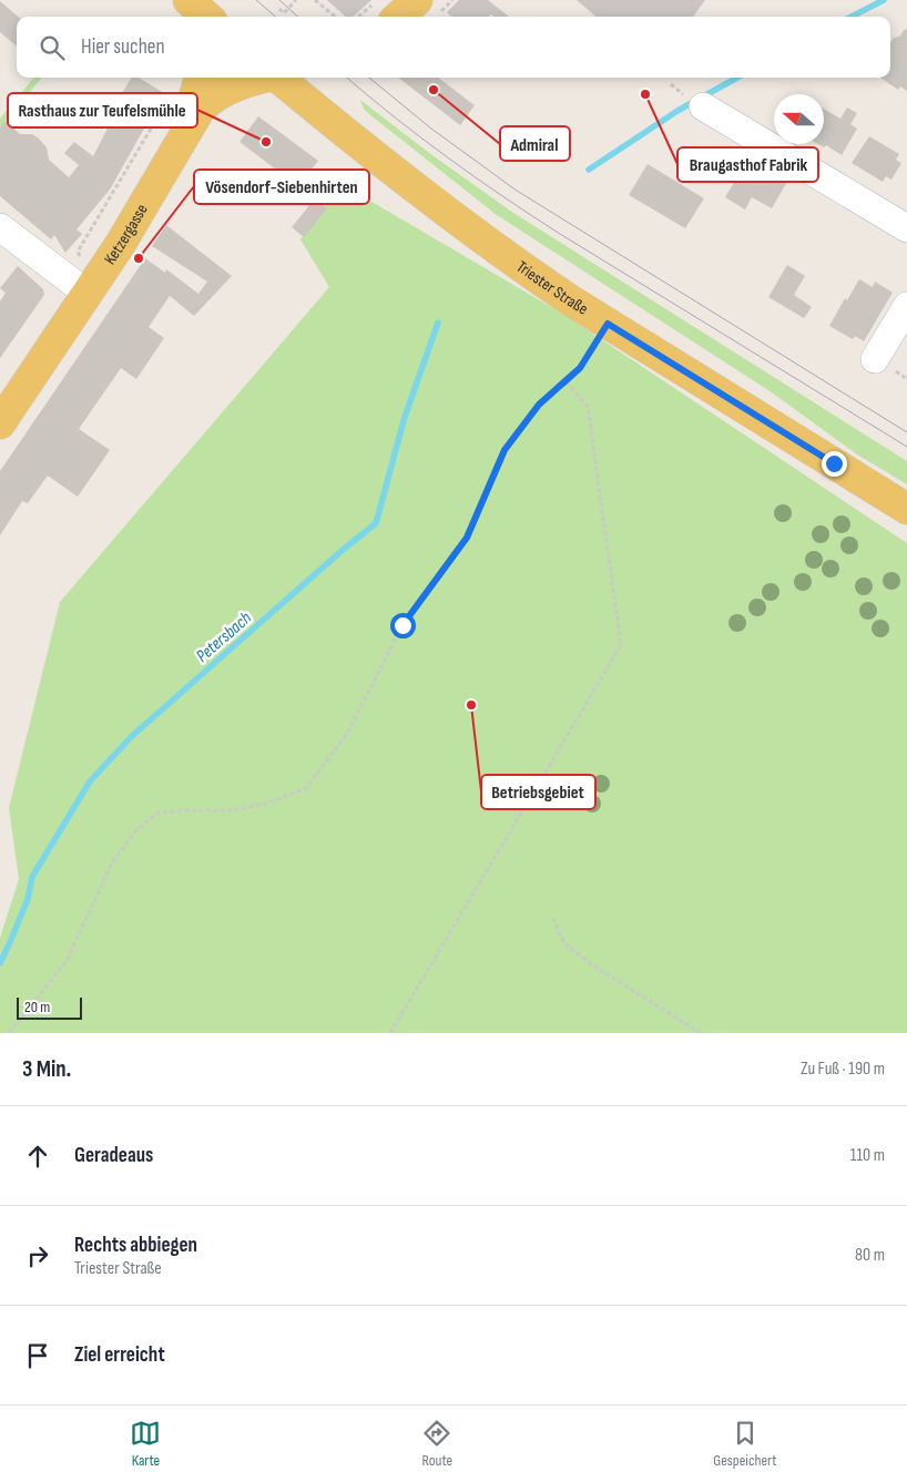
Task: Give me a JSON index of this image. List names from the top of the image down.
{
  "streets": {
    "main road": ["Ketzergasse", "Triester Straße"]
  },
  "water": ["Petersbach"],
  "places": [
    "Admiral",
    "Braugasthof Fabrik",
    "Rasthaus zur Teufelsmühle",
    "Vösendorf-Siebenhirten",
    "Betriebsgebiet"
  ],
  "scale_bar": "20 m",
  "north": "left",
  "page": {
    "search": "Hier suchen",
    "scale": "20 m",
    "heading": ["3 Min.", "Zu Fuß · 190 m"],
    "list": [
      ["Geradeaus", "110 m"],
      ["Rechts abbiegen", "Triester Straße", "80 m"],
      "Ziel erreicht"
    ],
    "nav": ["Karte", "Route", "Gespeichert"]
  }
}
